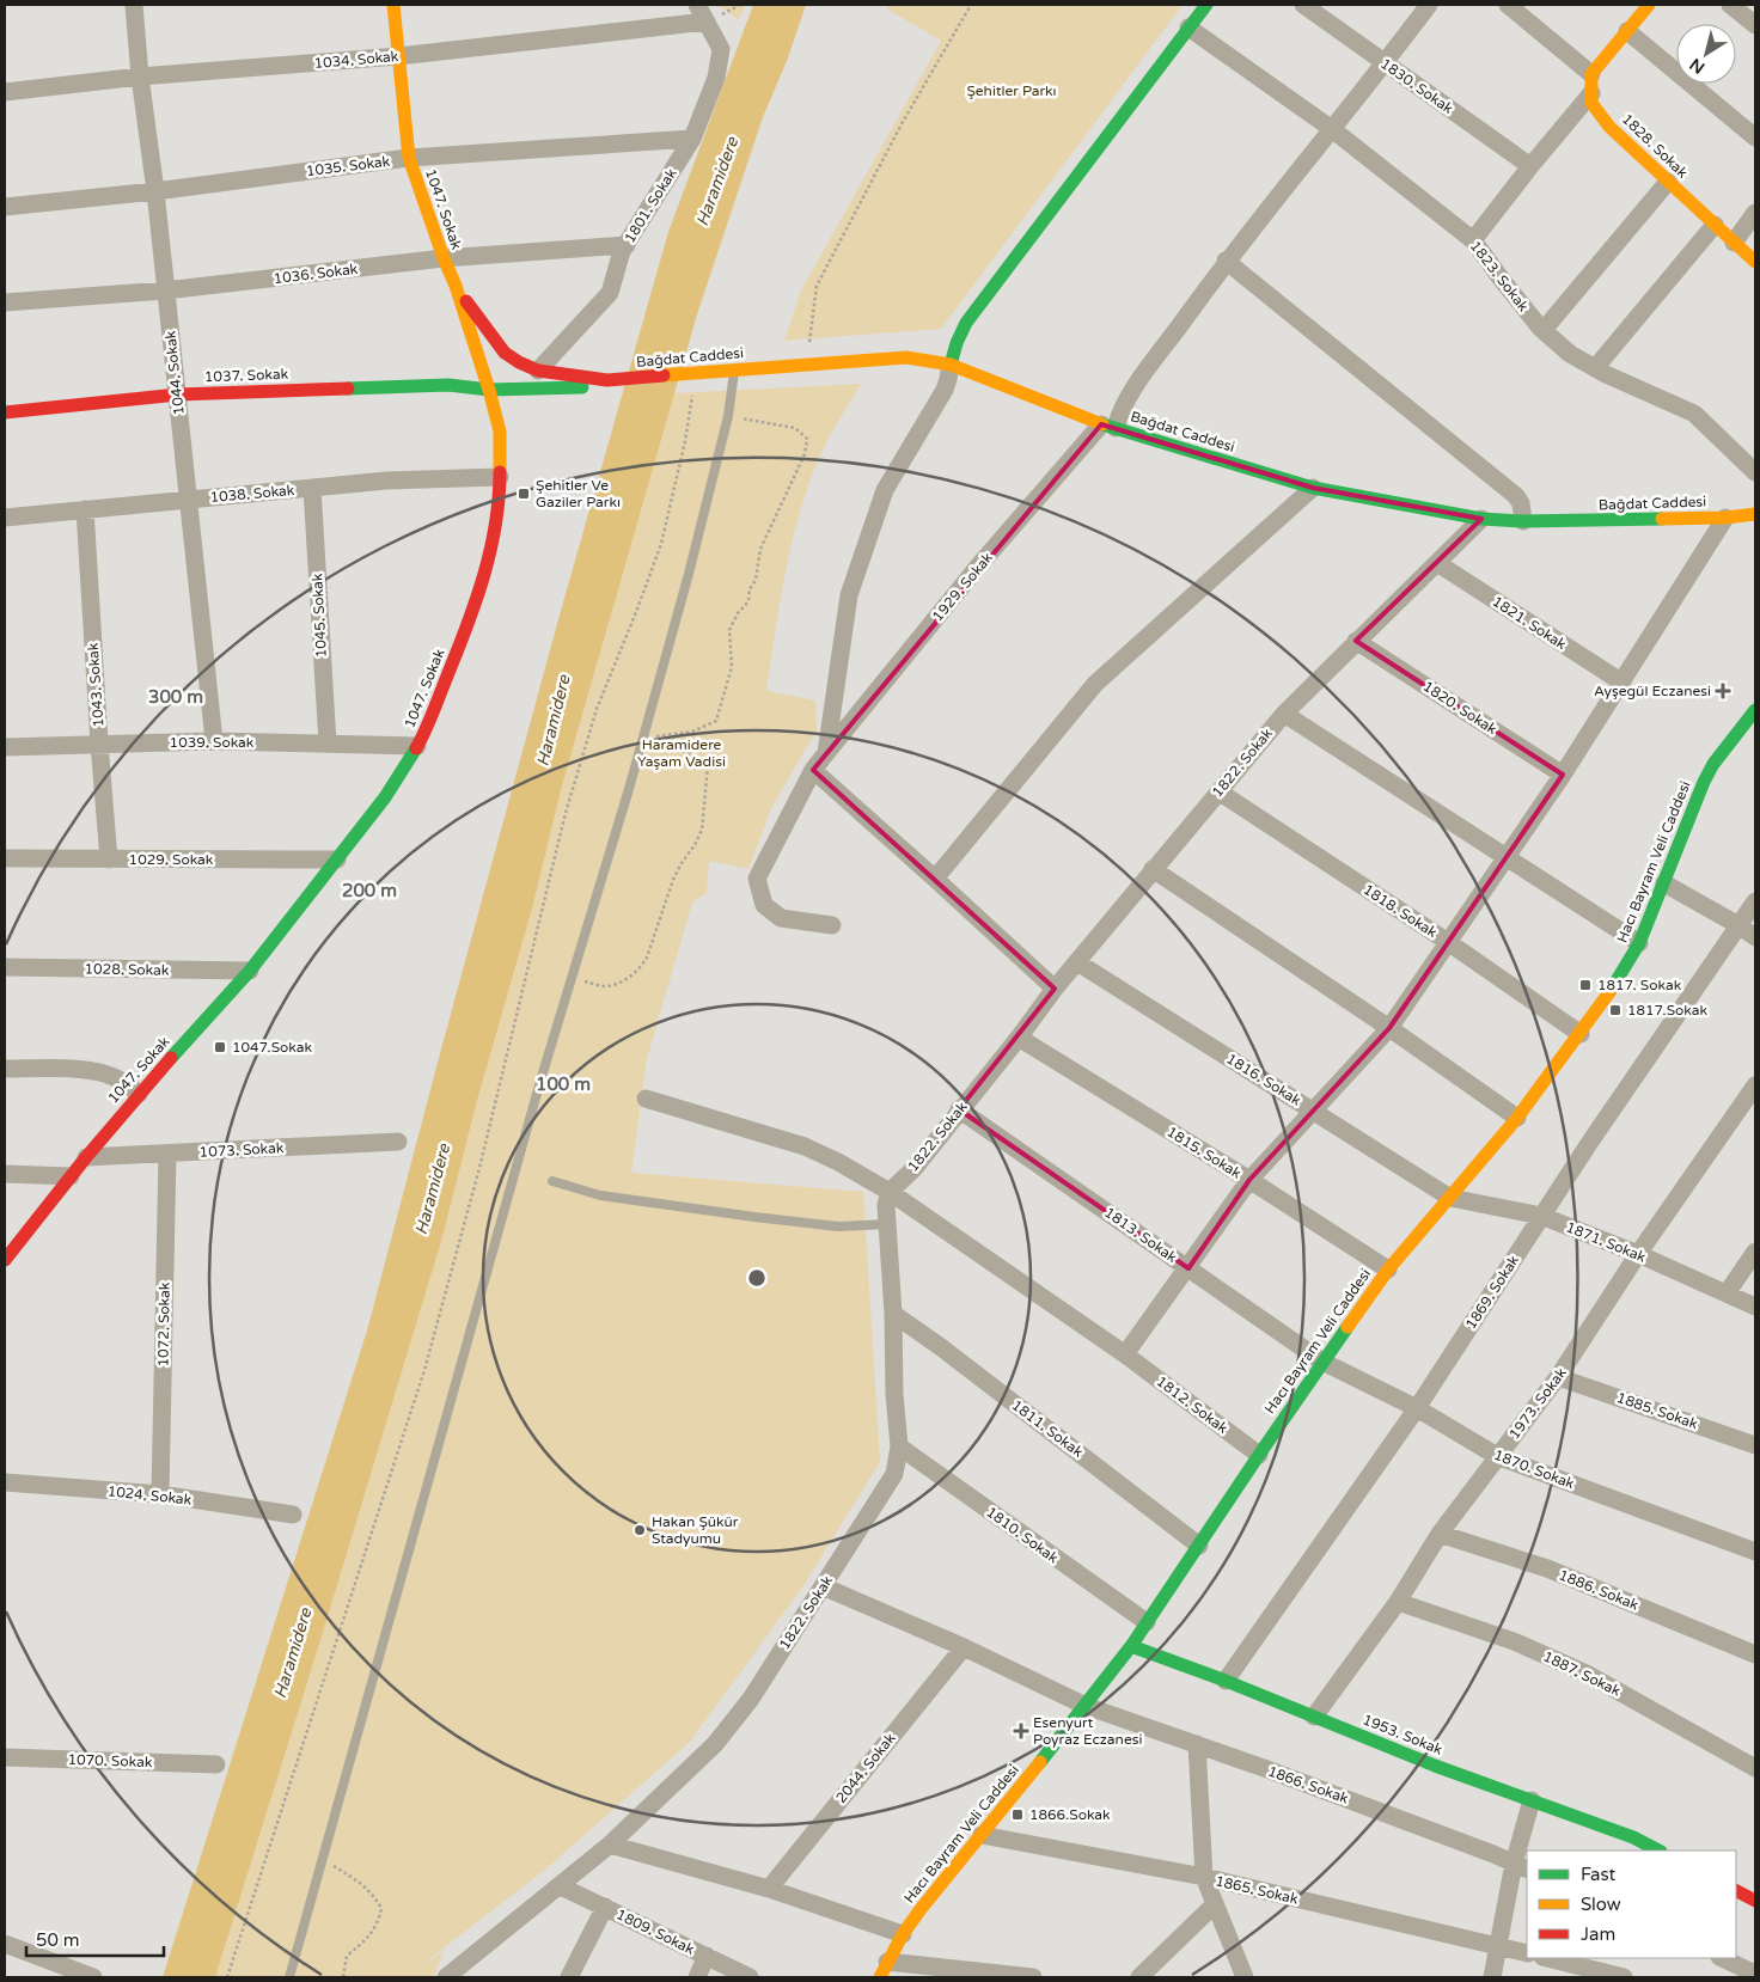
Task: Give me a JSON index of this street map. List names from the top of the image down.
{
  "streets": {
    "main road": [
      "1828. Sokak",
      "1047. Sokak",
      "Bağdat Caddesi",
      "1037. Sokak",
      "Hacı Bayram Veli Caddesi",
      "1953. Sokak"
    ],
    "street": [
      "1034. Sokak",
      "1830. Sokak",
      "1035. Sokak",
      "1801. Sokak",
      "1036. Sokak",
      "1823. Sokak",
      "1044. Sokak",
      "1038. Sokak",
      "1929. Sokak",
      "1045. Sokak",
      "1821. Sokak",
      "1043. Sokak",
      "1820. Sokak",
      "1039. Sokak",
      "1822. Sokak",
      "1029. Sokak",
      "1818. Sokak",
      "1028. Sokak",
      "1816. Sokak",
      "1073. Sokak",
      "1815. Sokak",
      "1813. Sokak",
      "1871. Sokak",
      "1869. Sokak",
      "1072. Sokak",
      "1973. Sokak",
      "1812. Sokak",
      "1885. Sokak",
      "1811. Sokak",
      "1870. Sokak",
      "1024. Sokak",
      "1810. Sokak",
      "1886. Sokak",
      "1887. Sokak",
      "1070. Sokak",
      "2044. Sokak",
      "1866. Sokak",
      "1865. Sokak",
      "1809. Sokak"
    ]
  },
  "crossings": [
    ["1034. Sokak", "1801. Sokak"],
    ["1034. Sokak", "1047. Sokak"],
    ["1034. Sokak", "1044. Sokak"],
    ["1830. Sokak", "1929. Sokak"],
    ["1035. Sokak", "1801. Sokak"],
    ["1035. Sokak", "1047. Sokak"],
    ["1035. Sokak", "1044. Sokak"],
    ["1801. Sokak", "1036. Sokak"],
    ["1047. Sokak", "1036. Sokak"],
    ["1047. Sokak", "1037. Sokak"],
    ["1047. Sokak", "1038. Sokak"],
    ["1047. Sokak", "1039. Sokak"],
    ["1047. Sokak", "1029. Sokak"],
    ["1047. Sokak", "1028. Sokak"],
    ["1047. Sokak", "1073. Sokak"],
    ["1036. Sokak", "1044. Sokak"],
    ["1823. Sokak", "1929. Sokak"],
    ["Bağdat Caddesi", "1037. Sokak"],
    ["Bağdat Caddesi", "1929. Sokak"],
    ["Bağdat Caddesi", "1822. Sokak"],
    ["1044. Sokak", "1037. Sokak"],
    ["1044. Sokak", "1038. Sokak"],
    ["1044. Sokak", "1039. Sokak"],
    ["1038. Sokak", "1045. Sokak"],
    ["1038. Sokak", "1043. Sokak"],
    ["1045. Sokak", "1039. Sokak"],
    ["1821. Sokak", "1822. Sokak"],
    ["1043. Sokak", "1039. Sokak"],
    ["1043. Sokak", "1029. Sokak"],
    ["1820. Sokak", "1822. Sokak"],
    ["1822. Sokak", "1818. Sokak"],
    ["1822. Sokak", "1816. Sokak"],
    ["1822. Sokak", "1815. Sokak"],
    ["1822. Sokak", "1813. Sokak"],
    ["1822. Sokak", "1812. Sokak"],
    ["1822. Sokak", "1811. Sokak"],
    ["1822. Sokak", "1810. Sokak"],
    ["1822. Sokak", "1866. Sokak"],
    ["1822. Sokak", "1809. Sokak"],
    ["Hacı Bayram Veli Caddesi", "1818. Sokak"],
    ["Hacı Bayram Veli Caddesi", "1816. Sokak"],
    ["Hacı Bayram Veli Caddesi", "1815. Sokak"],
    ["Hacı Bayram Veli Caddesi", "1813. Sokak"],
    ["Hacı Bayram Veli Caddesi", "1871. Sokak"],
    ["Hacı Bayram Veli Caddesi", "1812. Sokak"],
    ["Hacı Bayram Veli Caddesi", "1811. Sokak"],
    ["Hacı Bayram Veli Caddesi", "1870. Sokak"],
    ["Hacı Bayram Veli Caddesi", "1810. Sokak"],
    ["Hacı Bayram Veli Caddesi", "1953. Sokak"],
    ["Hacı Bayram Veli Caddesi", "1866. Sokak"],
    ["Hacı Bayram Veli Caddesi", "1865. Sokak"],
    ["1816. Sokak", "1871. Sokak"],
    ["1073. Sokak", "1072. Sokak"],
    ["1813. Sokak", "1870. Sokak"],
    ["1871. Sokak", "1869. Sokak"],
    ["1871. Sokak", "1973. Sokak"],
    ["1869. Sokak", "1870. Sokak"],
    ["1869. Sokak", "1953. Sokak"],
    ["1072. Sokak", "1024. Sokak"],
    ["1973. Sokak", "1885. Sokak"],
    ["1973. Sokak", "1870. Sokak"],
    ["1973. Sokak", "1886. Sokak"],
    ["1973. Sokak", "1887. Sokak"],
    ["1973. Sokak", "1953. Sokak"],
    ["2044. Sokak", "1866. Sokak"]
  ],
  "water": ["Haramidere"],
  "parks": ["Şehitler Parkı", "Haramidere Yaşam Vadisi"],
  "places": {
    "transit": [
      "Şehitler Ve Gaziler Parkı",
      "1817. Sokak",
      "1817.Sokak",
      "1047.Sokak",
      "1866.Sokak"
    ],
    "health": ["Ayşegül Eczanesi", "Esenyurt Poyraz Eczanesi"],
    "other": ["Hakan Şükür Stadyumu"]
  },
  "legend": ["Fast", "Slow", "Jam"],
  "scale_bar": "50 m",
  "north": "bottom left",
  "rings": ["300 m", "200 m", "100 m"]
}
